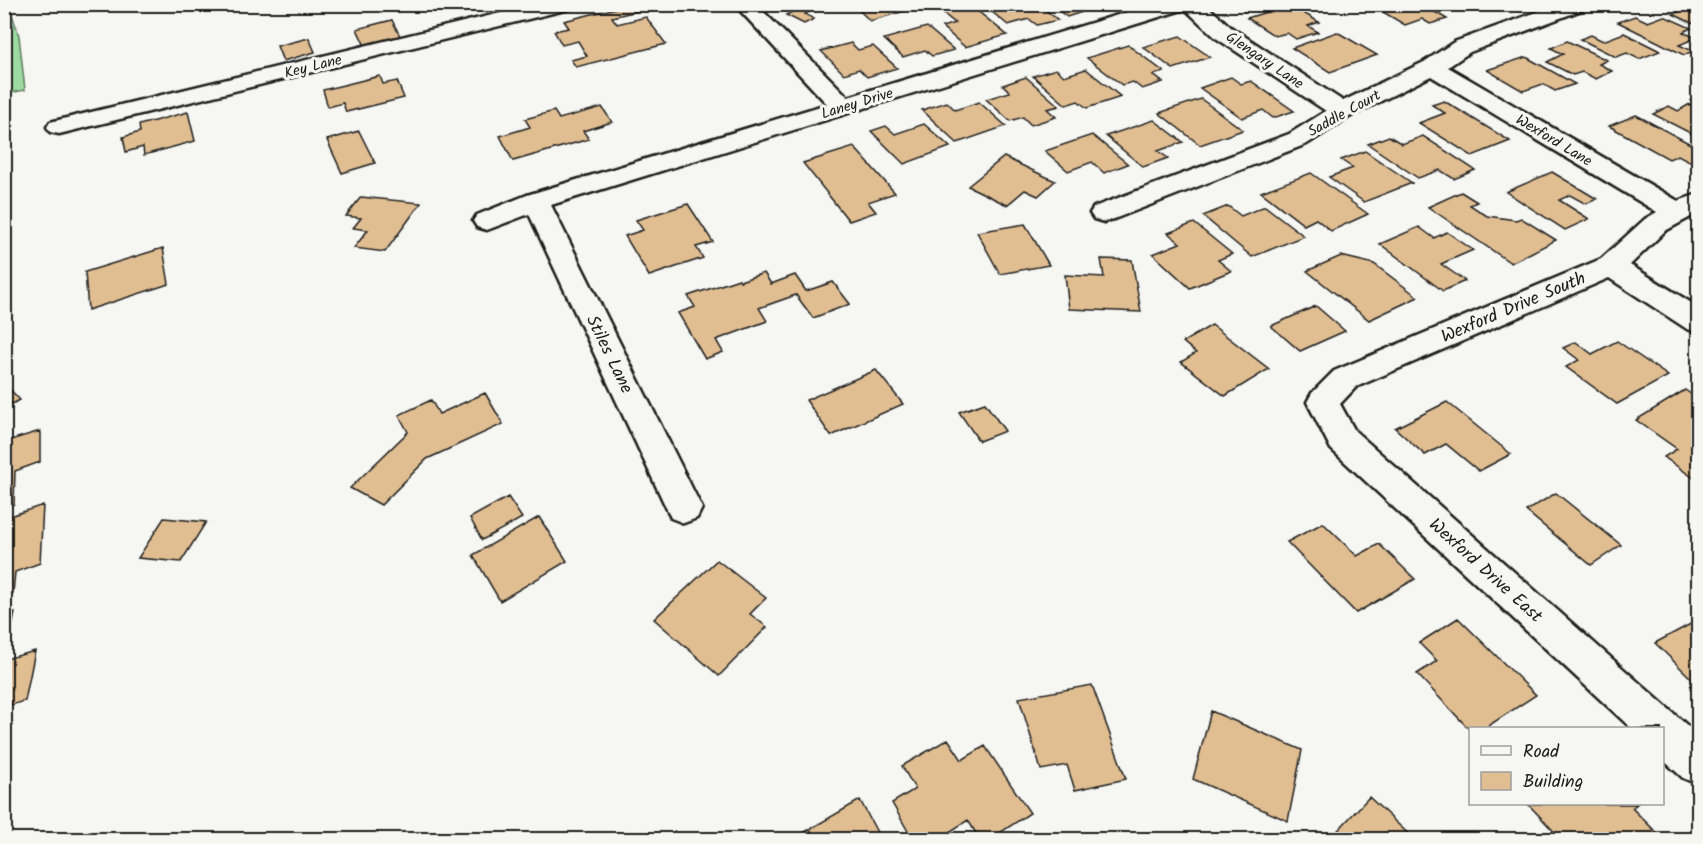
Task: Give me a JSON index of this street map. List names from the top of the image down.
{
  "streets": {
    "street": [
      "Glengary Lane",
      "Key Lane",
      "Laney Drive",
      "Saddle Court",
      "Wexford Lane",
      "Wexford Drive South",
      "Stiles Lane",
      "Wexford Drive East"
    ]
  },
  "crossings": [
    ["Glengary Lane", "Saddle Court"],
    ["Laney Drive", "Stiles Lane"],
    ["Saddle Court", "Wexford Lane"],
    ["Wexford Lane", "Wexford Drive South"],
    ["Wexford Drive South", "Wexford Drive East"]
  ],
  "legend": ["Road", "Building"]
}
